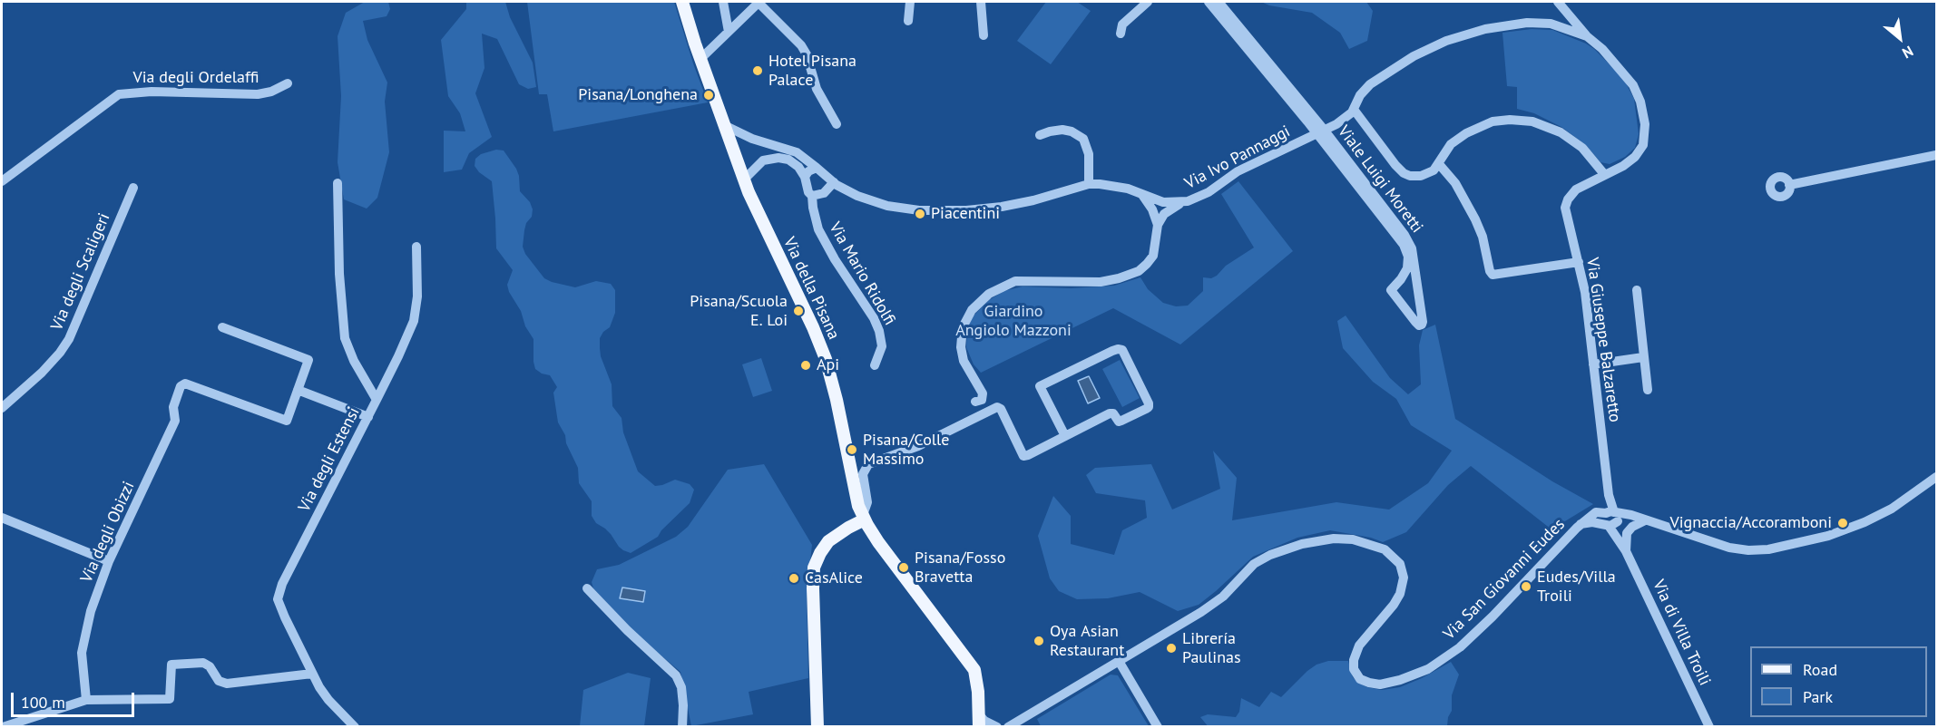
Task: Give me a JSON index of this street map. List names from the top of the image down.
{
  "streets": {
    "main road": ["Via della Pisana"],
    "street": [
      "Via degli Ordelaffi",
      "Via Ivo Pannaggi",
      "Viale Luigi Moretti",
      "Via degli Scaligeri",
      "Via Mario Ridolfi",
      "Via Giuseppe Balzaretto",
      "Via degli Estensi",
      "Via degli Obizzi",
      "Via San Giovanni Eudes",
      "Via di Villa Troili"
    ]
  },
  "crossings": [
    ["Via Ivo Pannaggi", "Viale Luigi Moretti"],
    ["Via Ivo Pannaggi", "Via Mario Ridolfi"],
    ["Via Giuseppe Balzaretto", "Via San Giovanni Eudes"],
    ["Via Giuseppe Balzaretto", "Via di Villa Troili"],
    ["Via San Giovanni Eudes", "Via di Villa Troili"]
  ],
  "parks": ["Giardino Angiolo Mazzoni"],
  "places": [
    "Hotel Pisana Palace",
    "Pisana/Longhena",
    "Piacentini",
    "Pisana/Scuola E. Loi",
    "Api",
    "Pisana/Colle Massimo",
    "Vignaccia/Accoramboni",
    "Pisana/Fosso Bravetta",
    "CasAlice",
    "Eudes/Villa Troili",
    "Oya Asian Restaurant",
    "Librería Paulinas"
  ],
  "legend": ["Road", "Park"],
  "scale_bar": "100 m",
  "north": "bottom right"
}
